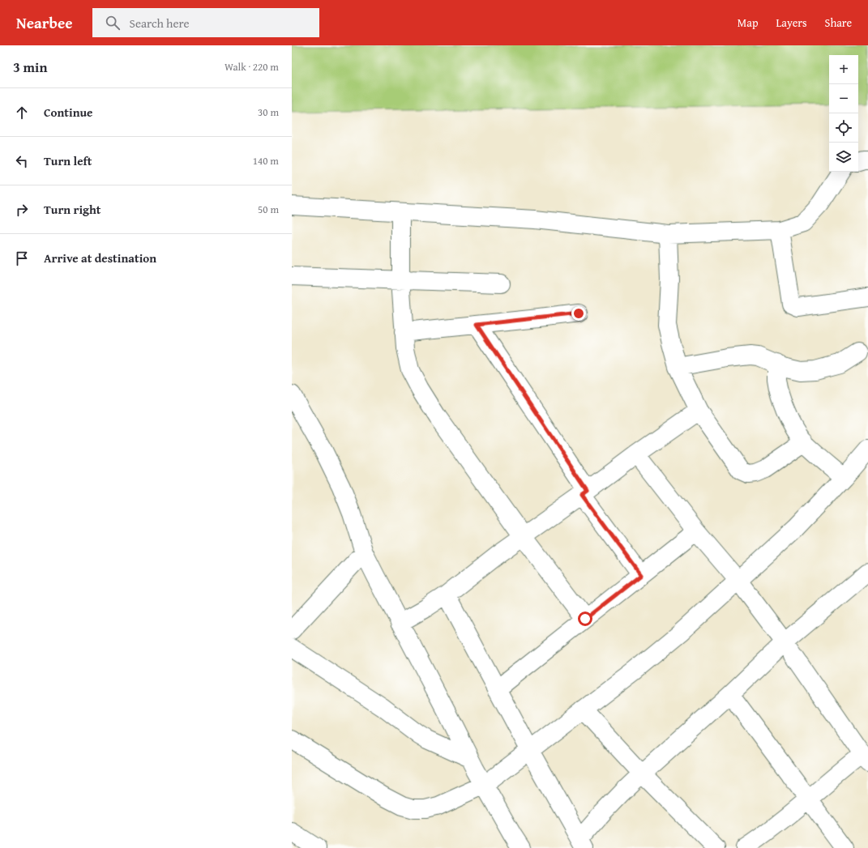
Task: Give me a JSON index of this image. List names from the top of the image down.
{
  "page": {
    "header": "Nearbee",
    "search": "Search here",
    "nav": ["Map", "Layers", "Share"],
    "heading": ["3 min", "Walk · 220 m"],
    "map_buttons": ["+", "−"],
    "list": [
      ["Continue", "30 m"],
      ["Turn left", "140 m"],
      ["Turn right", "50 m"],
      "Arrive at destination"
    ]
  }
}
